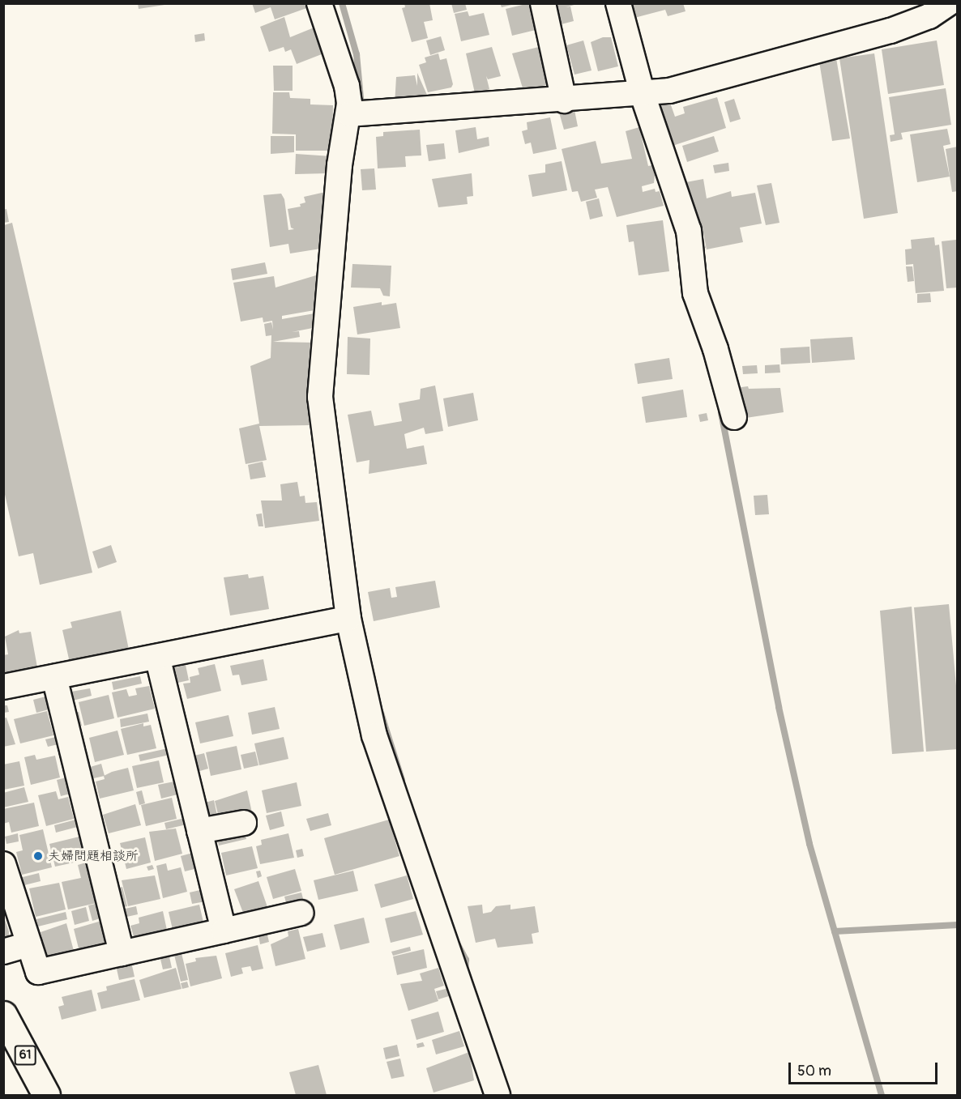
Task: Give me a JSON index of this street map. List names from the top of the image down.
{
  "streets": {
    "main road": ["61"]
  },
  "places": ["夫婦問題相談所"],
  "scale_bar": "50 m"
}
